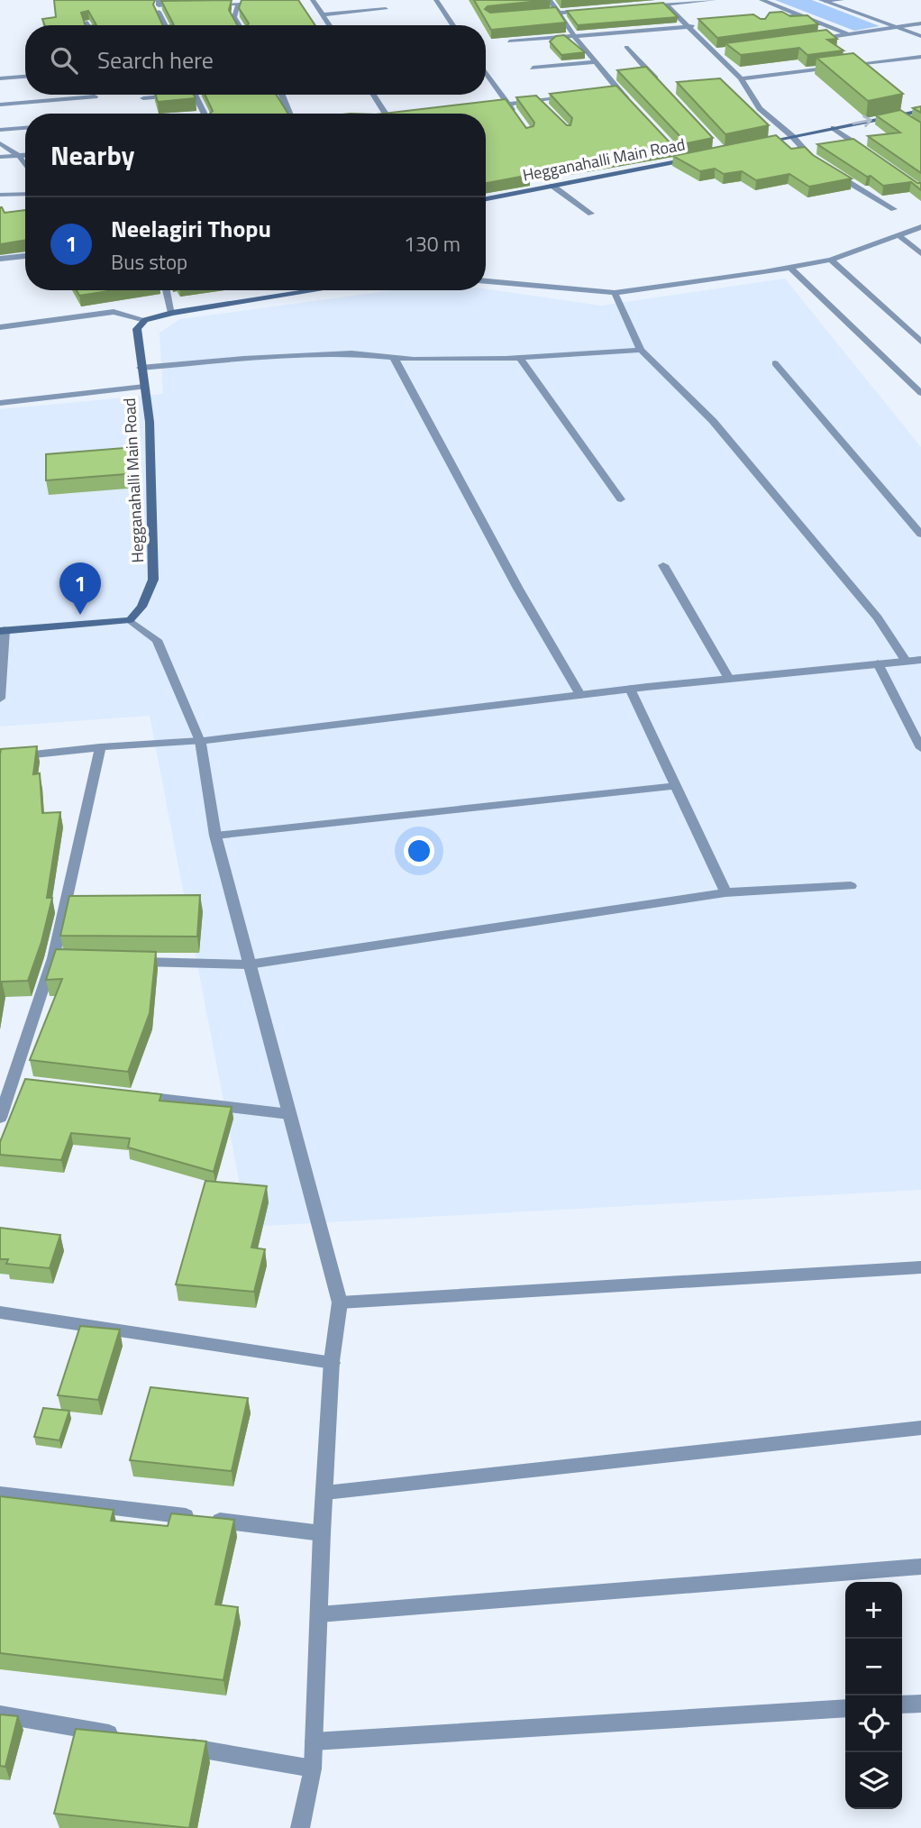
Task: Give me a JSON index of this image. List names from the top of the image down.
{
  "streets": {
    "main road": ["Hegganahalli Main Road"]
  },
  "page": {
    "search": "Search here",
    "heading": "Nearby",
    "list": [
      {
        "mark": "1",
        "name": "Neelagiri Thopu",
        "note": "Bus stop",
        "value": "130 m"
      }
    ],
    "pins": "1",
    "map_buttons": ["+", "−"]
  }
}
